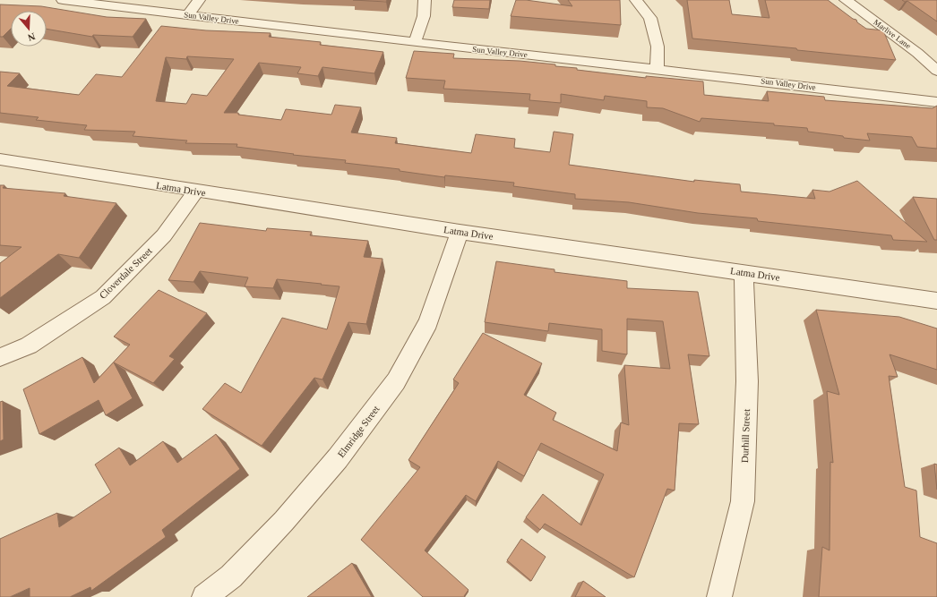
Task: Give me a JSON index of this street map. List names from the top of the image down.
{
  "streets": {
    "street": [
      "Sun Valley Drive",
      "Marlive Lane",
      "Latma Drive",
      "Cloverdale Street",
      "Elmridge Street",
      "Durhill Street"
    ]
  },
  "crossings": [
    ["Latma Drive", "Cloverdale Street"],
    ["Latma Drive", "Elmridge Street"],
    ["Latma Drive", "Durhill Street"]
  ],
  "north": "bottom"
}
